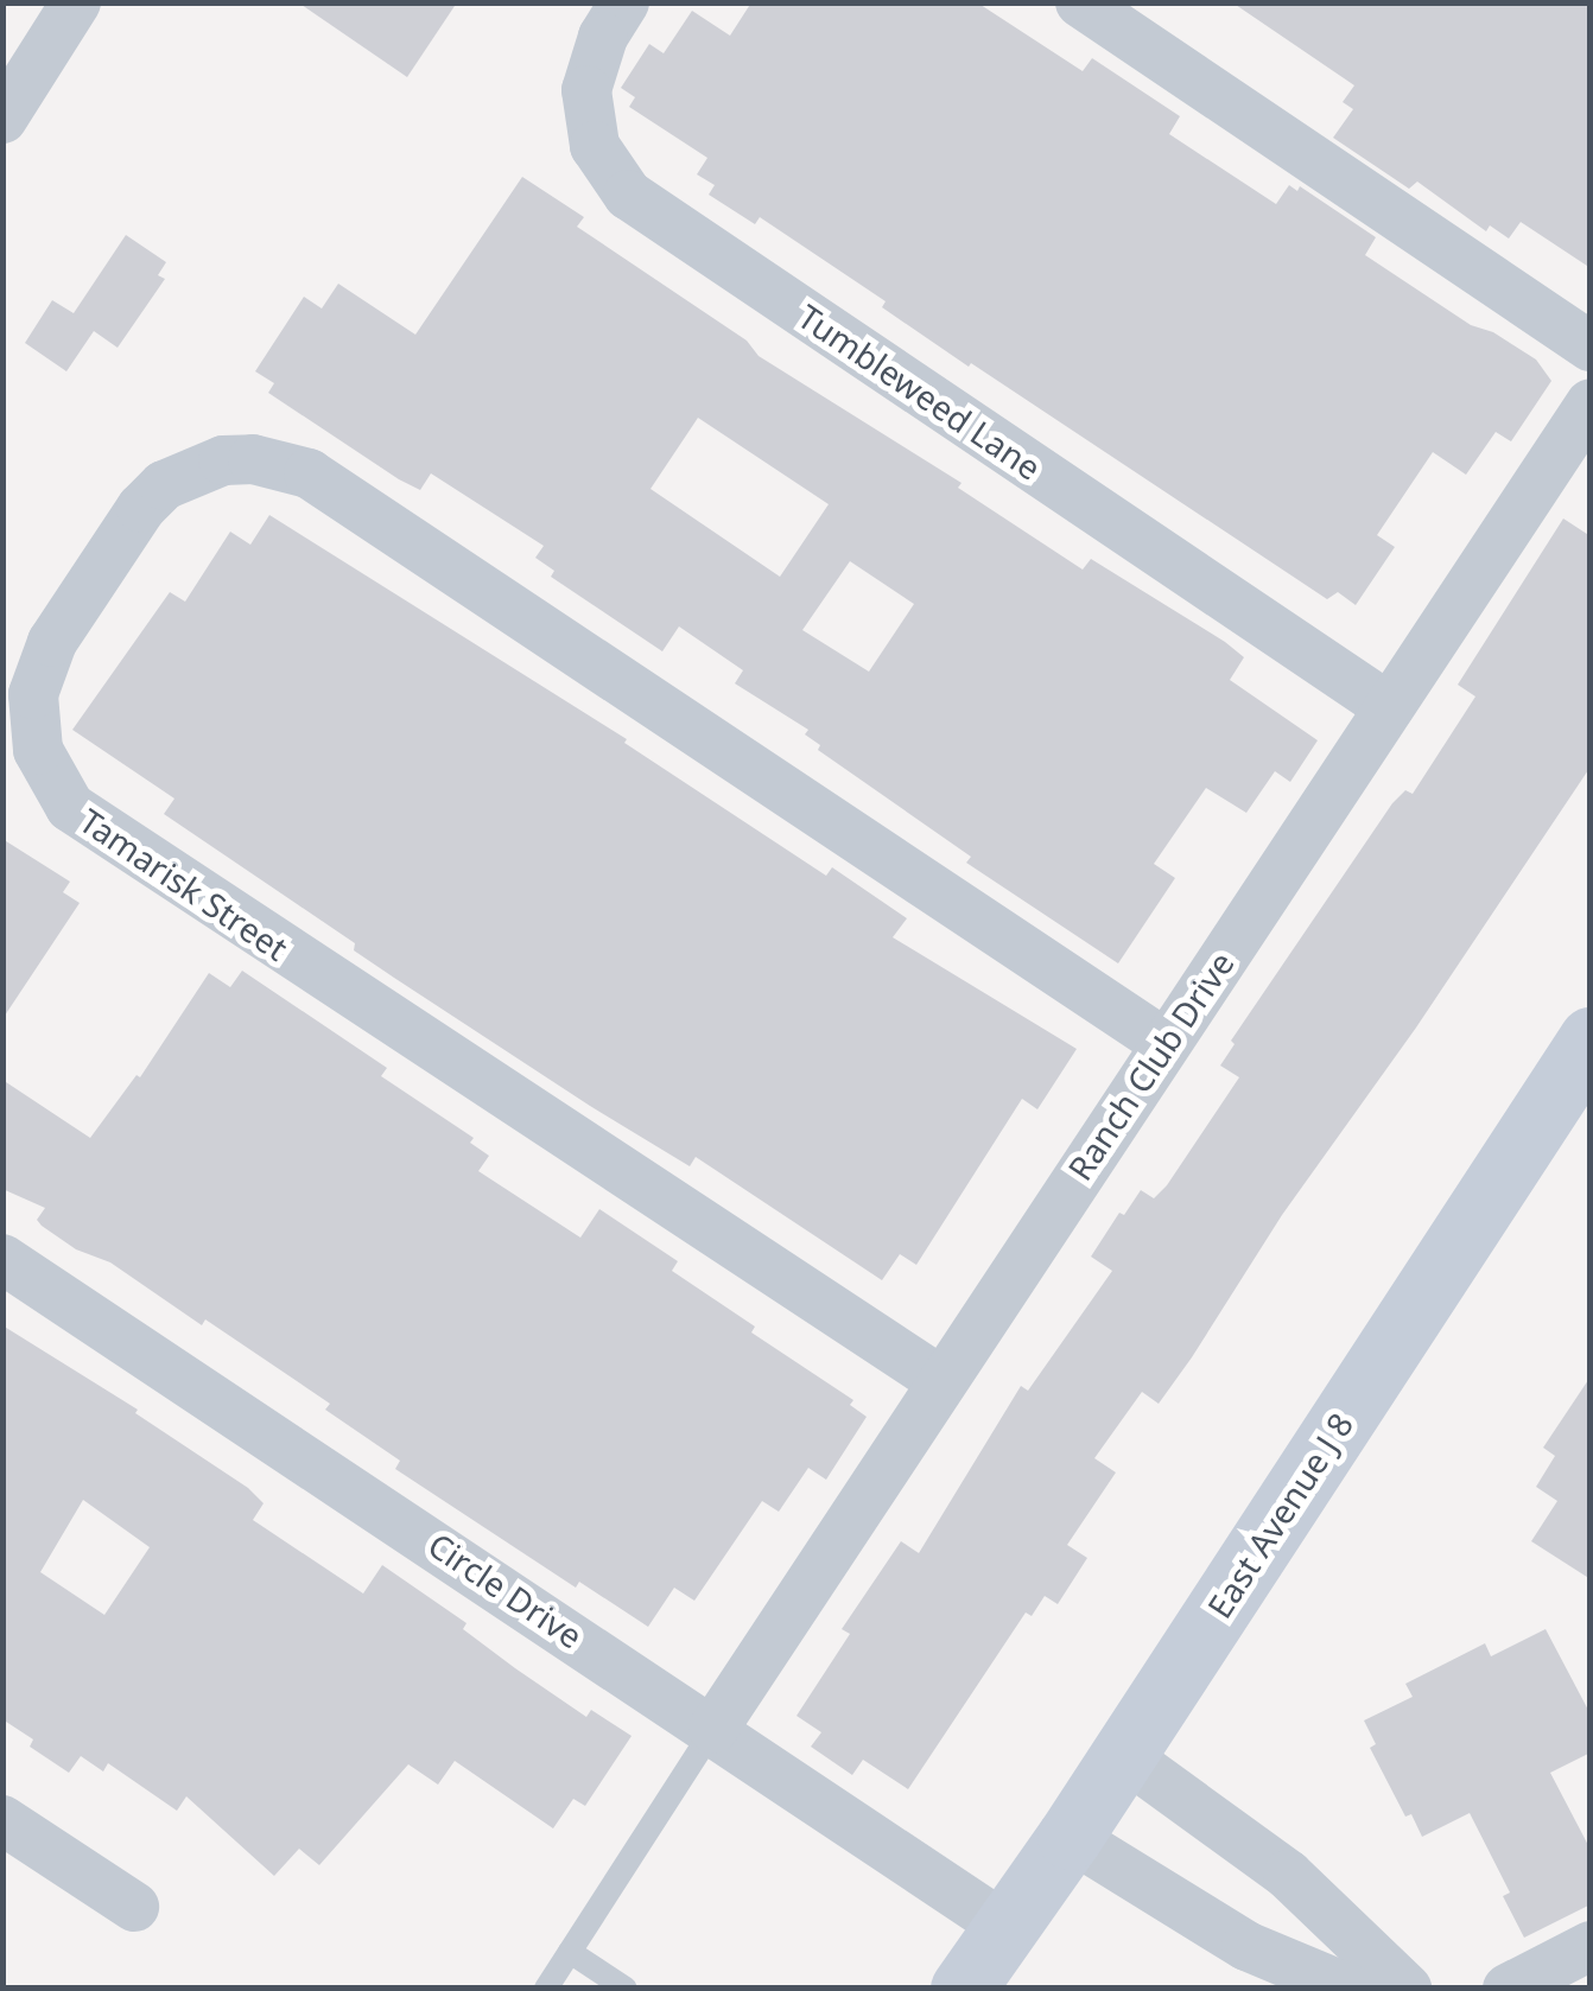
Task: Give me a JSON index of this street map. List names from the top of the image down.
{
  "streets": {
    "street": [
      "Tumbleweed Lane",
      "Tamarisk Street",
      "Ranch Club Drive",
      "East Avenue J 8",
      "Circle Drive"
    ]
  },
  "crossings": [
    ["Tumbleweed Lane", "Ranch Club Drive"],
    ["Tamarisk Street", "Ranch Club Drive"],
    ["Ranch Club Drive", "Circle Drive"],
    ["East Avenue J 8", "Circle Drive"]
  ]
}
